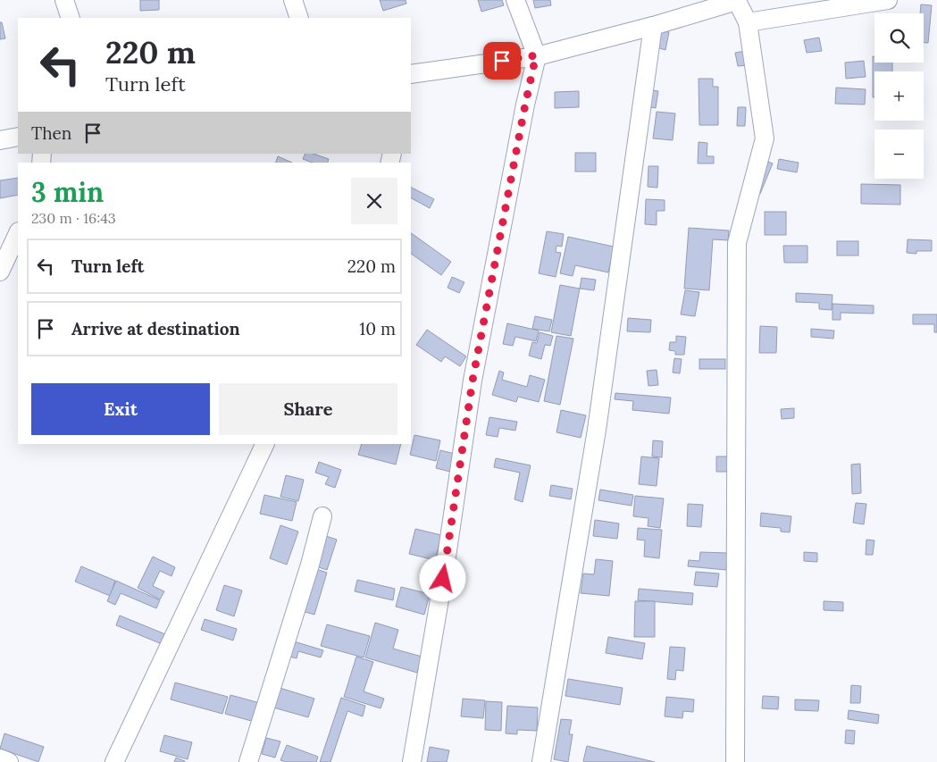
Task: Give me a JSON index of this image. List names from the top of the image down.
{
  "page": {
    "map_buttons": ["+", "−"],
    "turn": ["220 m", "Turn left"],
    "then": "Then",
    "heading": ["3 min", "230 m · 16:43"],
    "list": [
      {
        "name": "Turn left",
        "value": "220 m"
      },
      {
        "name": "Arrive at destination",
        "value": "10 m"
      }
    ],
    "buttons": ["Exit", "Share"]
  }
}
